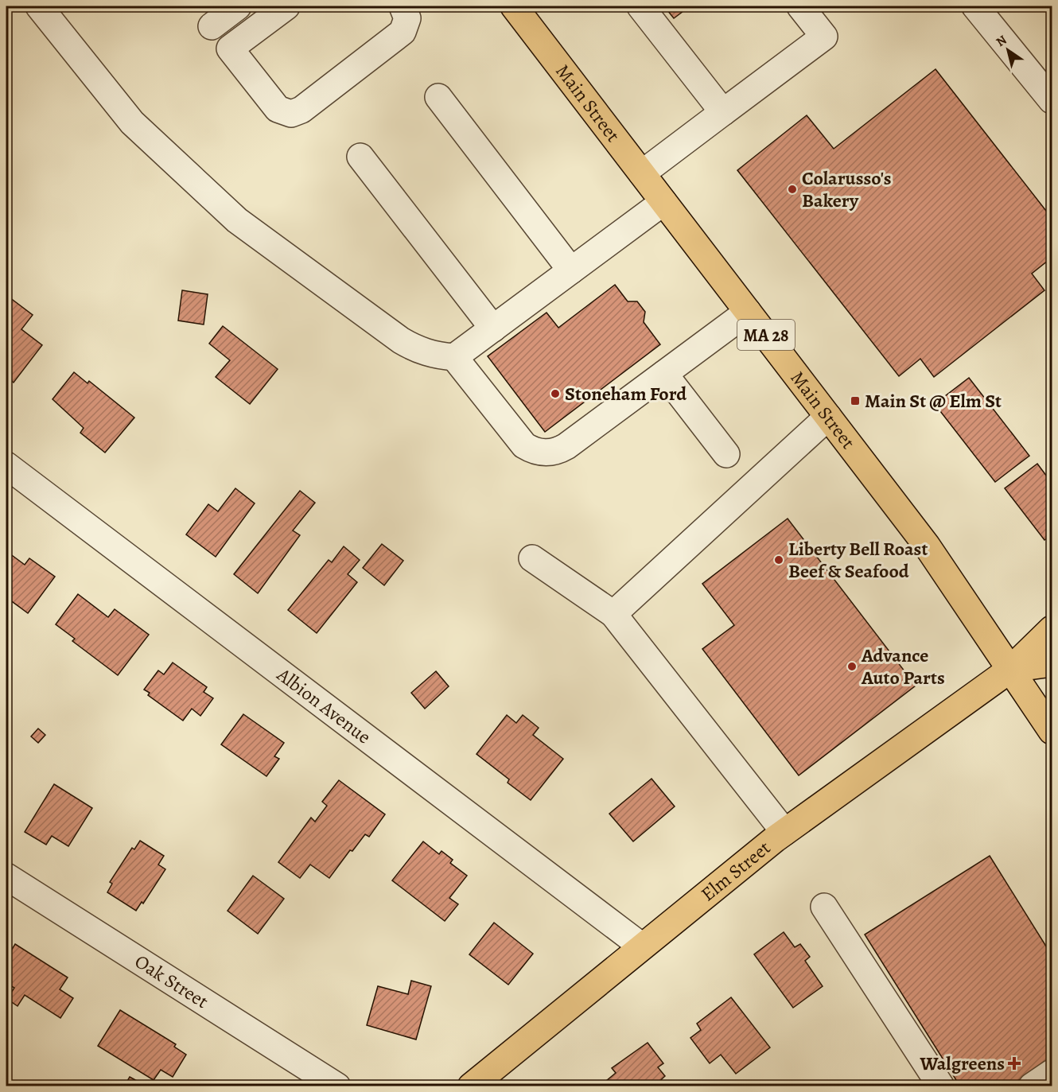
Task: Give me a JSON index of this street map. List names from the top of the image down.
{
  "streets": {
    "main road": ["Main Street", "MA 28", "Elm Street"],
    "street": ["Albion Avenue", "Oak Street"]
  },
  "crossings": [
    ["Main Street", "Elm Street"],
    ["Albion Avenue", "Elm Street"]
  ],
  "places": {
    "other": [
      "Colarusso's Bakery",
      "Stoneham Ford",
      "Liberty Bell Roast Beef & Seafood",
      "Advance Auto Parts"
    ],
    "transit": ["Main St @ Elm St"],
    "health": ["Walgreens"]
  },
  "north": "top left"
}
